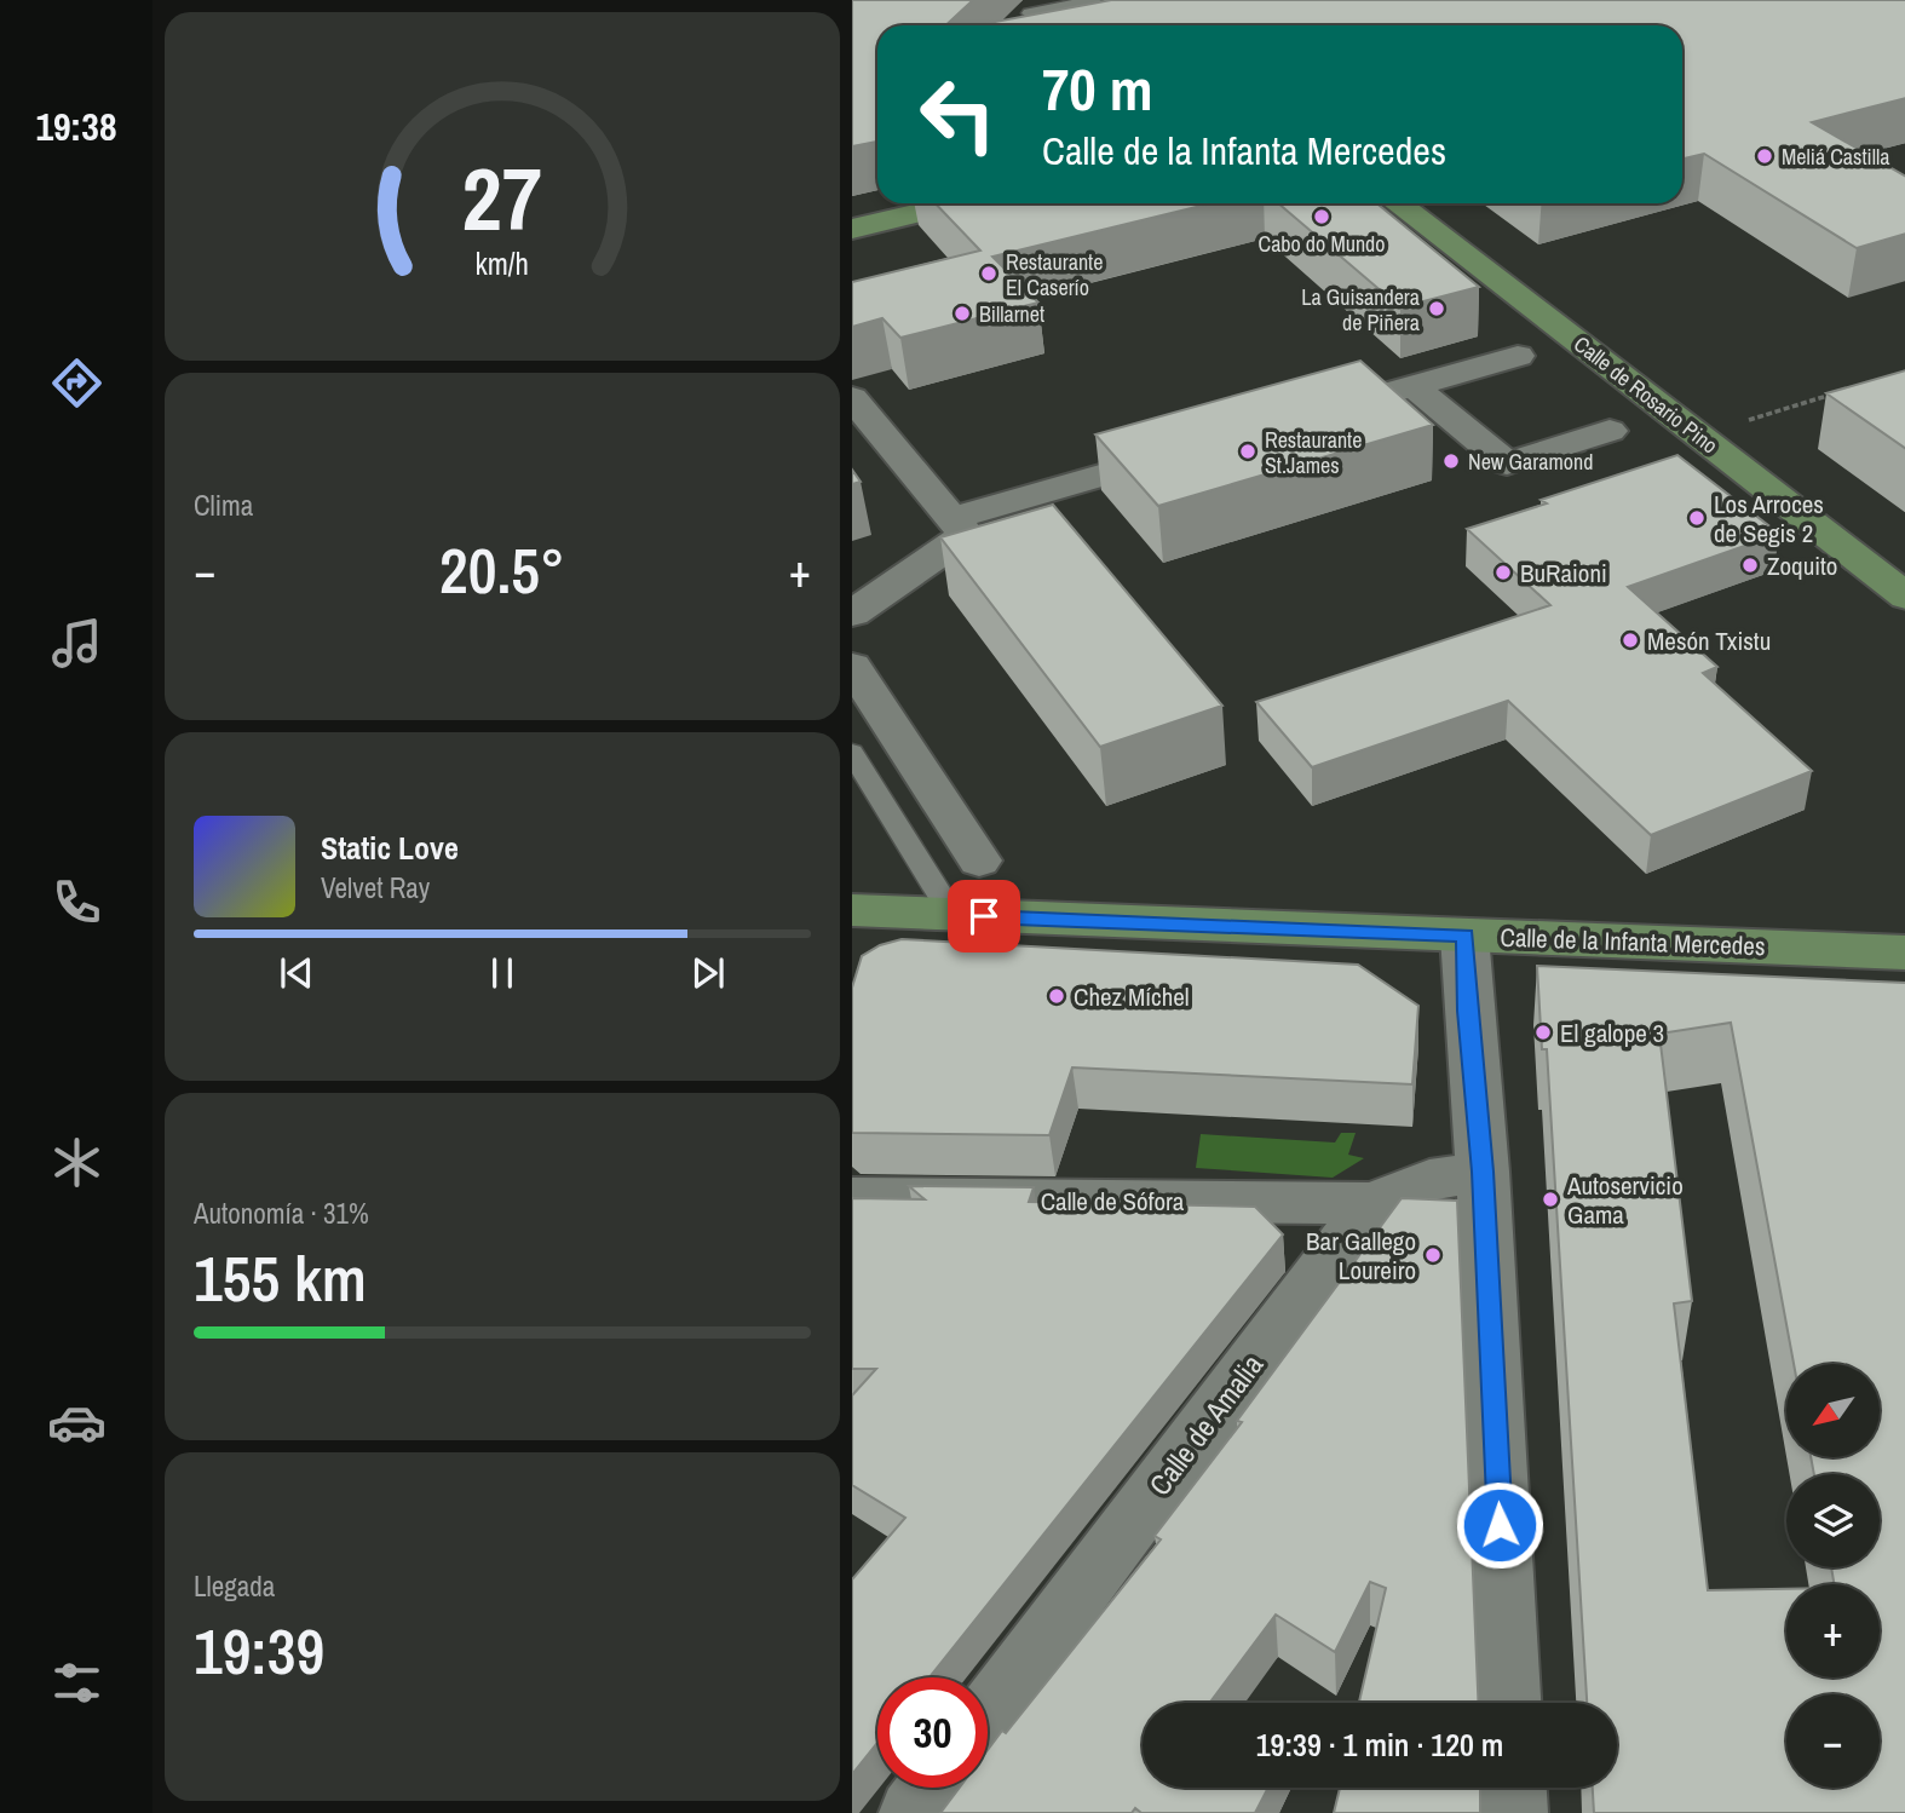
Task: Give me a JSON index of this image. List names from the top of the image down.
{
  "streets": {
    "street": [
      "Calle de Rosario Pino",
      "Calle de la Infanta Mercedes",
      "Calle de Sófora",
      "Calle de Amalia"
    ]
  },
  "crossings": [
    ["Calle de Sófora", "Calle de Amalia"]
  ],
  "places": [
    "Meliá Castilla",
    "Cabo do Mundo",
    "Restaurante El Caserío",
    "La Guisandera de Piñera",
    "Billarnet",
    "Restaurante St.James",
    "New Garamond",
    "Los Arroces de Segis 2",
    "Zoquito",
    "BuRaioni",
    "Mesón Txistu",
    "Chez Míchel",
    "El galope 3",
    "Autoservicio Gama",
    "Bar Gallego Loureiro"
  ],
  "north": "bottom left",
  "page": {
    "tabs": "19:38",
    "turn": ["70 m", "Calle de la Infanta Mercedes"],
    "tile": [
      "Clima",
      ["Autonomía · 31%", "155 km"],
      ["Llegada", "19:39"]
    ],
    "heat": ["−", "20.5°", "+"],
    "song": ["Static Love", "Velvet Ray"],
    "map_buttons": ["+", "−"],
    "limit": "30",
    "trip": "19:39 · 1 min · 120 m",
    "gauge": ["27", "km/h"]
  }
}
